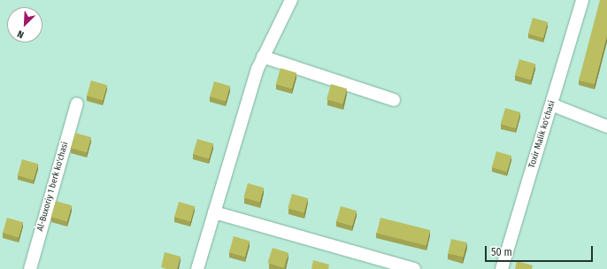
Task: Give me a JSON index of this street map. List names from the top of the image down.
{
  "streets": {
    "street": ["Toxir Malik ko'chasi", "Al-Buxoriy 1 berk ko'chasi"]
  },
  "scale_bar": "50 m",
  "north": "bottom left"
}
